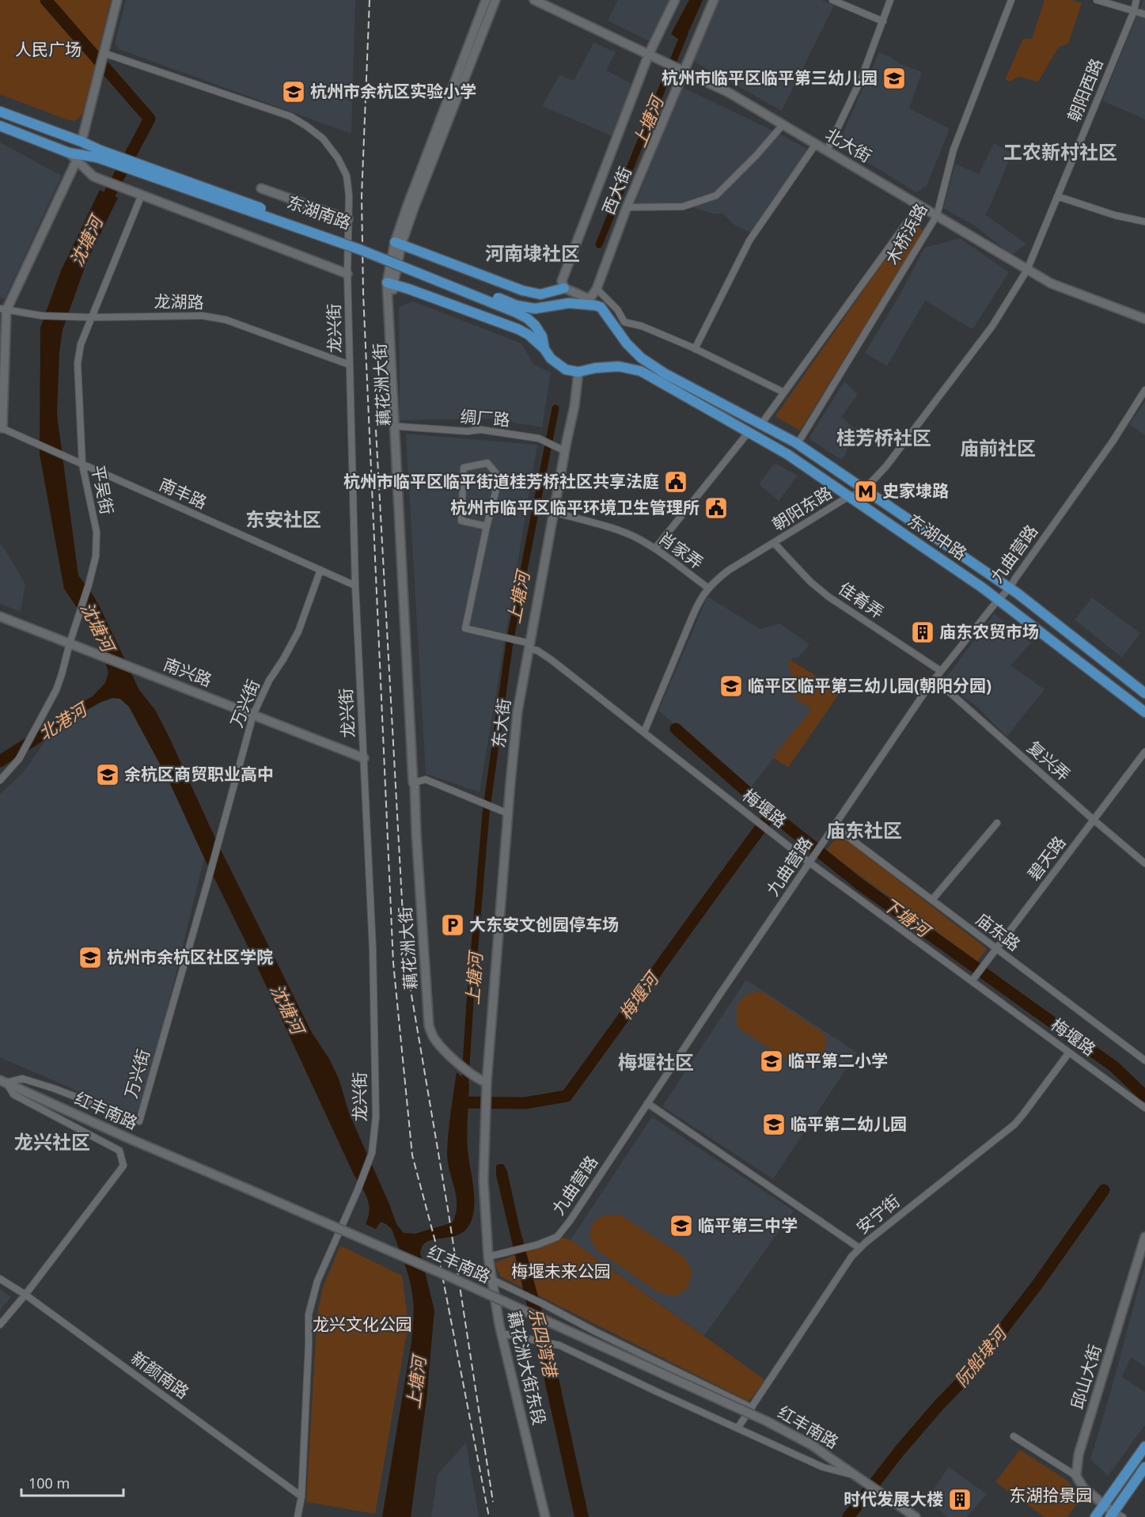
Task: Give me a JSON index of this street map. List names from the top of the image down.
{
  "streets": {
    "main road": ["东湖南路", "东湖中路"],
    "street": [
      "朝阳西路",
      "北大街",
      "西大街",
      "木桥浜路",
      "龙湖路",
      "龙兴街",
      "藕花洲大街",
      "绸厂路",
      "平吴街",
      "南丰路",
      "朝阳东路",
      "肖家弄",
      "九曲营路",
      "佳肴弄",
      "南兴路",
      "万兴街",
      "东大街",
      "复兴弄",
      "梅堰路",
      "碧天路",
      "庙东路",
      "红丰南路",
      "安宁街",
      "藕花洲大街东段",
      "新颜南路",
      "邱山大街"
    ]
  },
  "crossings": [
    ["朝阳西路", "北大街"],
    ["朝阳西路", "朝阳东路"],
    ["北大街", "西大街"],
    ["北大街", "木桥浜路"],
    ["北大街", "朝阳东路"],
    ["西大街", "东湖南路"],
    ["西大街", "东湖中路"],
    ["东湖南路", "东湖中路"],
    ["龙湖路", "龙兴街"],
    ["龙湖路", "平吴街"],
    ["龙兴街", "南丰路"],
    ["龙兴街", "南兴路"],
    ["龙兴街", "新颜南路"],
    ["藕花洲大街", "绸厂路"],
    ["藕花洲大街", "东大街"],
    ["藕花洲大街", "藕花洲大街东段"],
    ["绸厂路", "东大街"],
    ["平吴街", "南丰路"],
    ["平吴街", "南兴路"],
    ["南丰路", "万兴街"],
    ["朝阳东路", "东湖中路"],
    ["朝阳东路", "肖家弄"],
    ["朝阳东路", "佳肴弄"],
    ["朝阳东路", "梅堰路"],
    ["东湖中路", "九曲营路"],
    ["东湖中路", "东大街"],
    ["肖家弄", "东大街"],
    ["九曲营路", "佳肴弄"],
    ["九曲营路", "复兴弄"],
    ["九曲营路", "梅堰路"],
    ["九曲营路", "庙东路"],
    ["九曲营路", "藕花洲大街东段"],
    ["南兴路", "万兴街"],
    ["万兴街", "红丰南路"],
    ["东大街", "梅堰路"],
    ["东大街", "藕花洲大街东段"],
    ["复兴弄", "碧天路"],
    ["梅堰路", "碧天路"],
    ["梅堰路", "安宁街"],
    ["碧天路", "庙东路"]
  ],
  "districts": [
    "工农新村社区",
    "河南埭社区",
    "桂芳桥社区",
    "庙前社区",
    "东安社区",
    "庙东社区",
    "梅堰社区",
    "龙兴社区"
  ],
  "water": [
    "上塘河",
    "沈塘河",
    "北港河",
    "下塘河",
    "梅堰河",
    "乐四湾港",
    "阮船埭河"
  ],
  "parks": [
    "人民广场",
    "梅堰未来公园",
    "龙兴文化公园",
    "东湖拾景园"
  ],
  "places": {
    "school or university": [
      "杭州市临平区临平第三幼儿园",
      "杭州市余杭区实验小学",
      "临平区临平第三幼儿园(朝阳分园)",
      "余杭区商贸职业高中",
      "杭州市余杭区社区学院",
      "临平第二小学",
      "临平第二幼儿园",
      "临平第三中学"
    ],
    "public building": ["杭州市临平区临平街道桂芳桥社区共享法庭", "杭州市临平区临平环境卫生管理所"],
    "metro station": ["史家埭路"],
    "building": ["庙东农贸市场", "时代发展大楼"],
    "parking": ["大东安文创园停车场"]
  },
  "scale_bar": "100 m"
}
